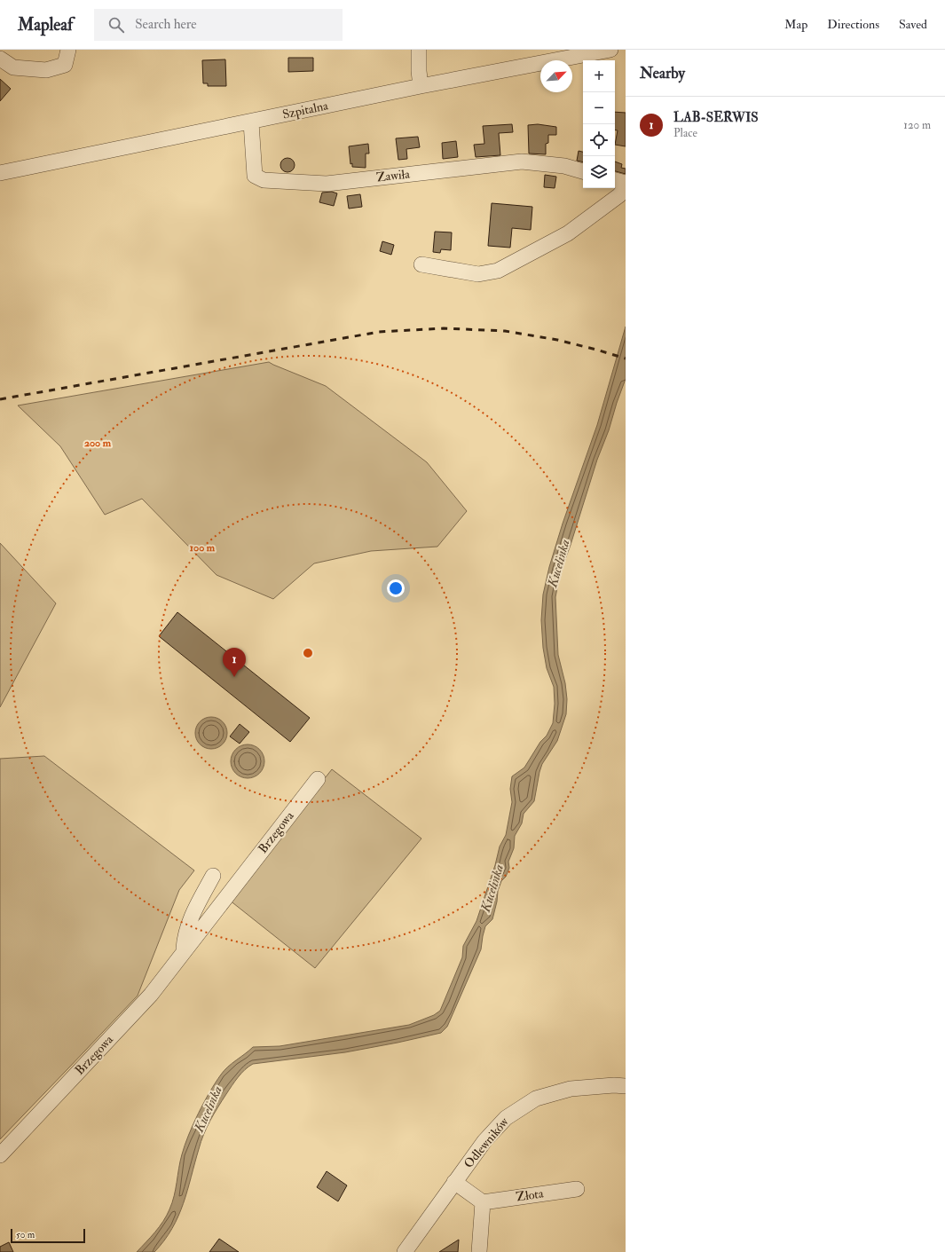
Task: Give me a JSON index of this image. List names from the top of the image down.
{
  "streets": {
    "street": [
      "Szpitalna",
      "Zawiła",
      "Brzegowa",
      "Odlewników",
      "Złota"
    ]
  },
  "crossings": [
    ["Szpitalna", "Zawiła"]
  ],
  "water": ["Kucelinka"],
  "scale_bar": "50 m",
  "north": "top right",
  "page": {
    "header": "Mapleaf",
    "search": "Search here",
    "nav": ["Map", "Directions", "Saved"],
    "heading": "Nearby",
    "map_buttons": ["+", "−"],
    "list": [
      {
        "mark": "1",
        "name": "LAB-SERWIS",
        "note": "Place",
        "value": "120 m"
      }
    ],
    "pins": "1",
    "scale": "50 m"
  },
  "rings": ["200 m", "100 m"]
}
